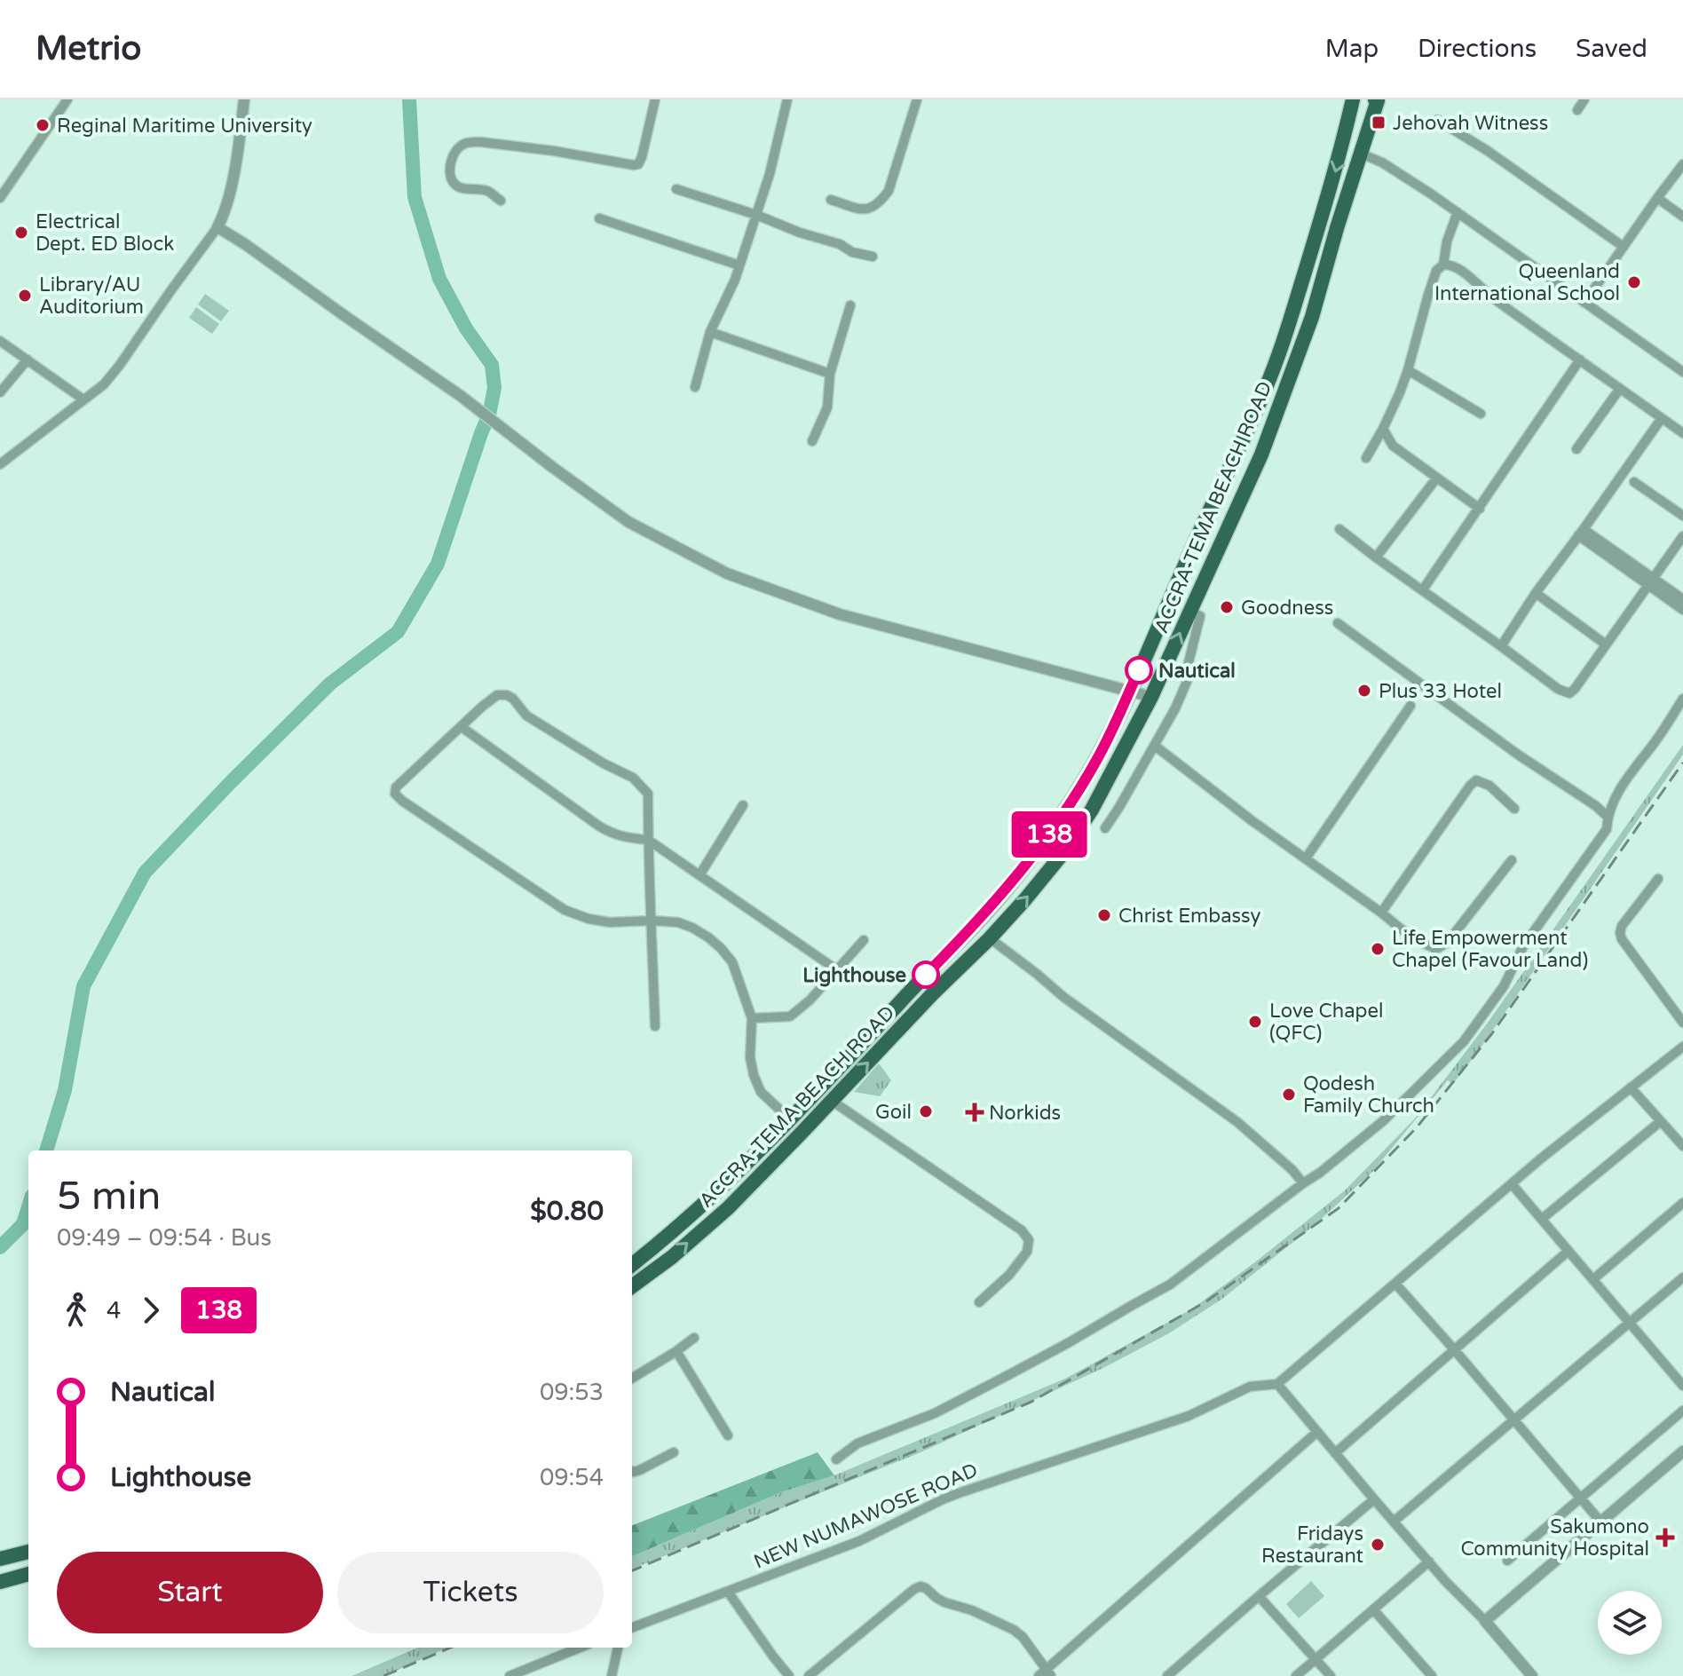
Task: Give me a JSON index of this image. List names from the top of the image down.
{
  "streets": {
    "main road": ["ACCRA-TEMA BEACH ROAD"],
    "street": ["NEW NUMAWOSE ROAD"]
  },
  "places": {
    "transit": ["Jehovah Witness"],
    "other": [
      "Reginal Maritime University",
      "Electrical Dept. ED Block",
      "Queenland International School",
      "Library/AU Auditorium",
      "Goodness",
      "Nautical",
      "Plus 33 Hotel",
      "Christ Embassy",
      "Life Empowerment Chapel (Favour Land)",
      "Lighthouse",
      "Love Chapel (QFC)",
      "Qodesh Family Church",
      "Goil",
      "Fridays Restaurant"
    ],
    "health": ["Norkids", "Sakumono Community Hospital"]
  },
  "lines": ["bus line 138"],
  "page": {
    "header": "Metrio",
    "nav": ["Map", "Directions", "Saved"],
    "on_map": "138",
    "heading": ["5 min", "09:49 – 09:54 · Bus", "$0.80"],
    "legs": ["4", "138"],
    "list": [
      {
        "name": "Nautical",
        "value": "09:53"
      },
      {
        "name": "Lighthouse",
        "value": "09:54"
      }
    ],
    "buttons": ["Start", "Tickets"]
  }
}
